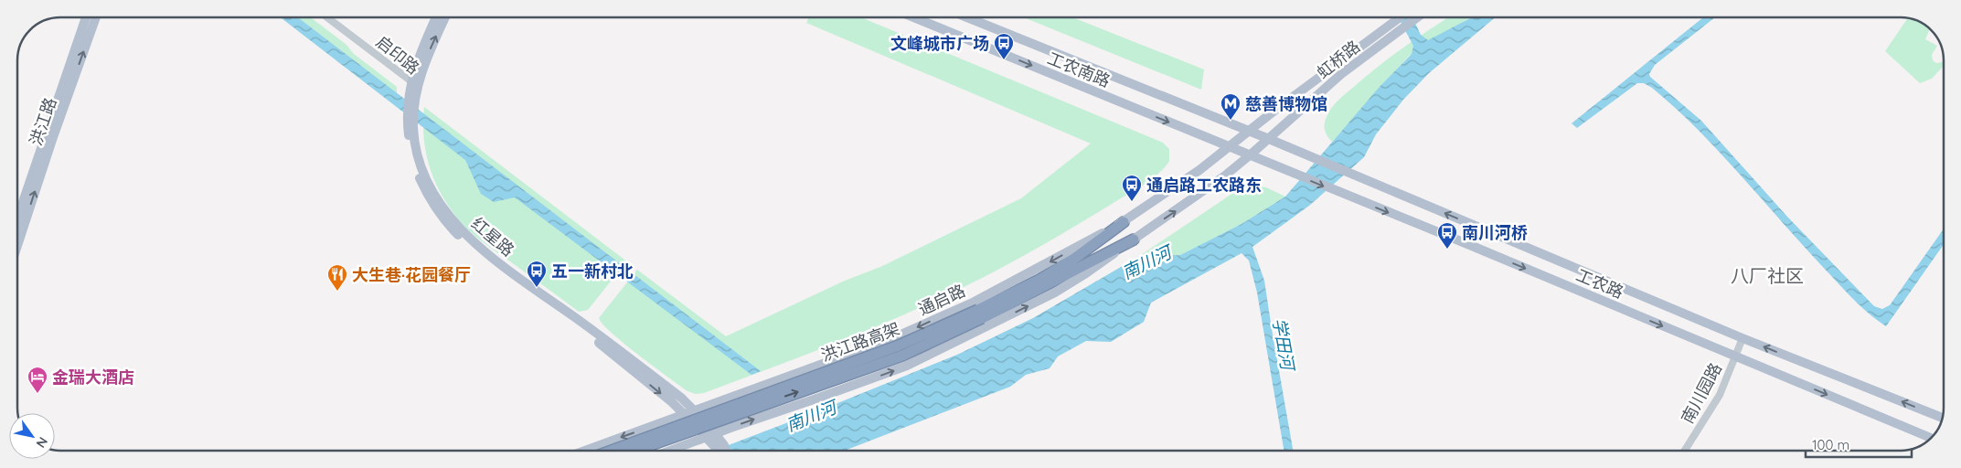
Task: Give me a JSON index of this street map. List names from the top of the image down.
{
  "streets": {
    "highway": ["洪江路高架"],
    "main road": [
      "虹桥路",
      "工农南路",
      "洪江路",
      "红星路",
      "工农路",
      "通启路"
    ],
    "street": ["启印路", "南川园路"]
  },
  "crossings": [
    ["启印路", "红星路"],
    ["虹桥路", "工农南路"],
    ["虹桥路", "工农路"],
    ["虹桥路", "通启路"],
    ["工农南路", "工农路"],
    ["工农南路", "通启路"],
    ["红星路", "通启路"],
    ["工农路", "南川园路"],
    ["通启路", "洪江路高架"]
  ],
  "districts": ["八厂社区"],
  "water": ["南川河", "学田河"],
  "places": {
    "bus stop": [
      "文峰城市广场",
      "通启路工农路东",
      "南川河桥",
      "五一新村北"
    ],
    "metro station": ["慈善博物馆"],
    "restaurant": ["大生巷·花园餐厅"],
    "hotel": ["金瑞大酒店"]
  },
  "scale_bar": "100 m",
  "north": "bottom right"
}
